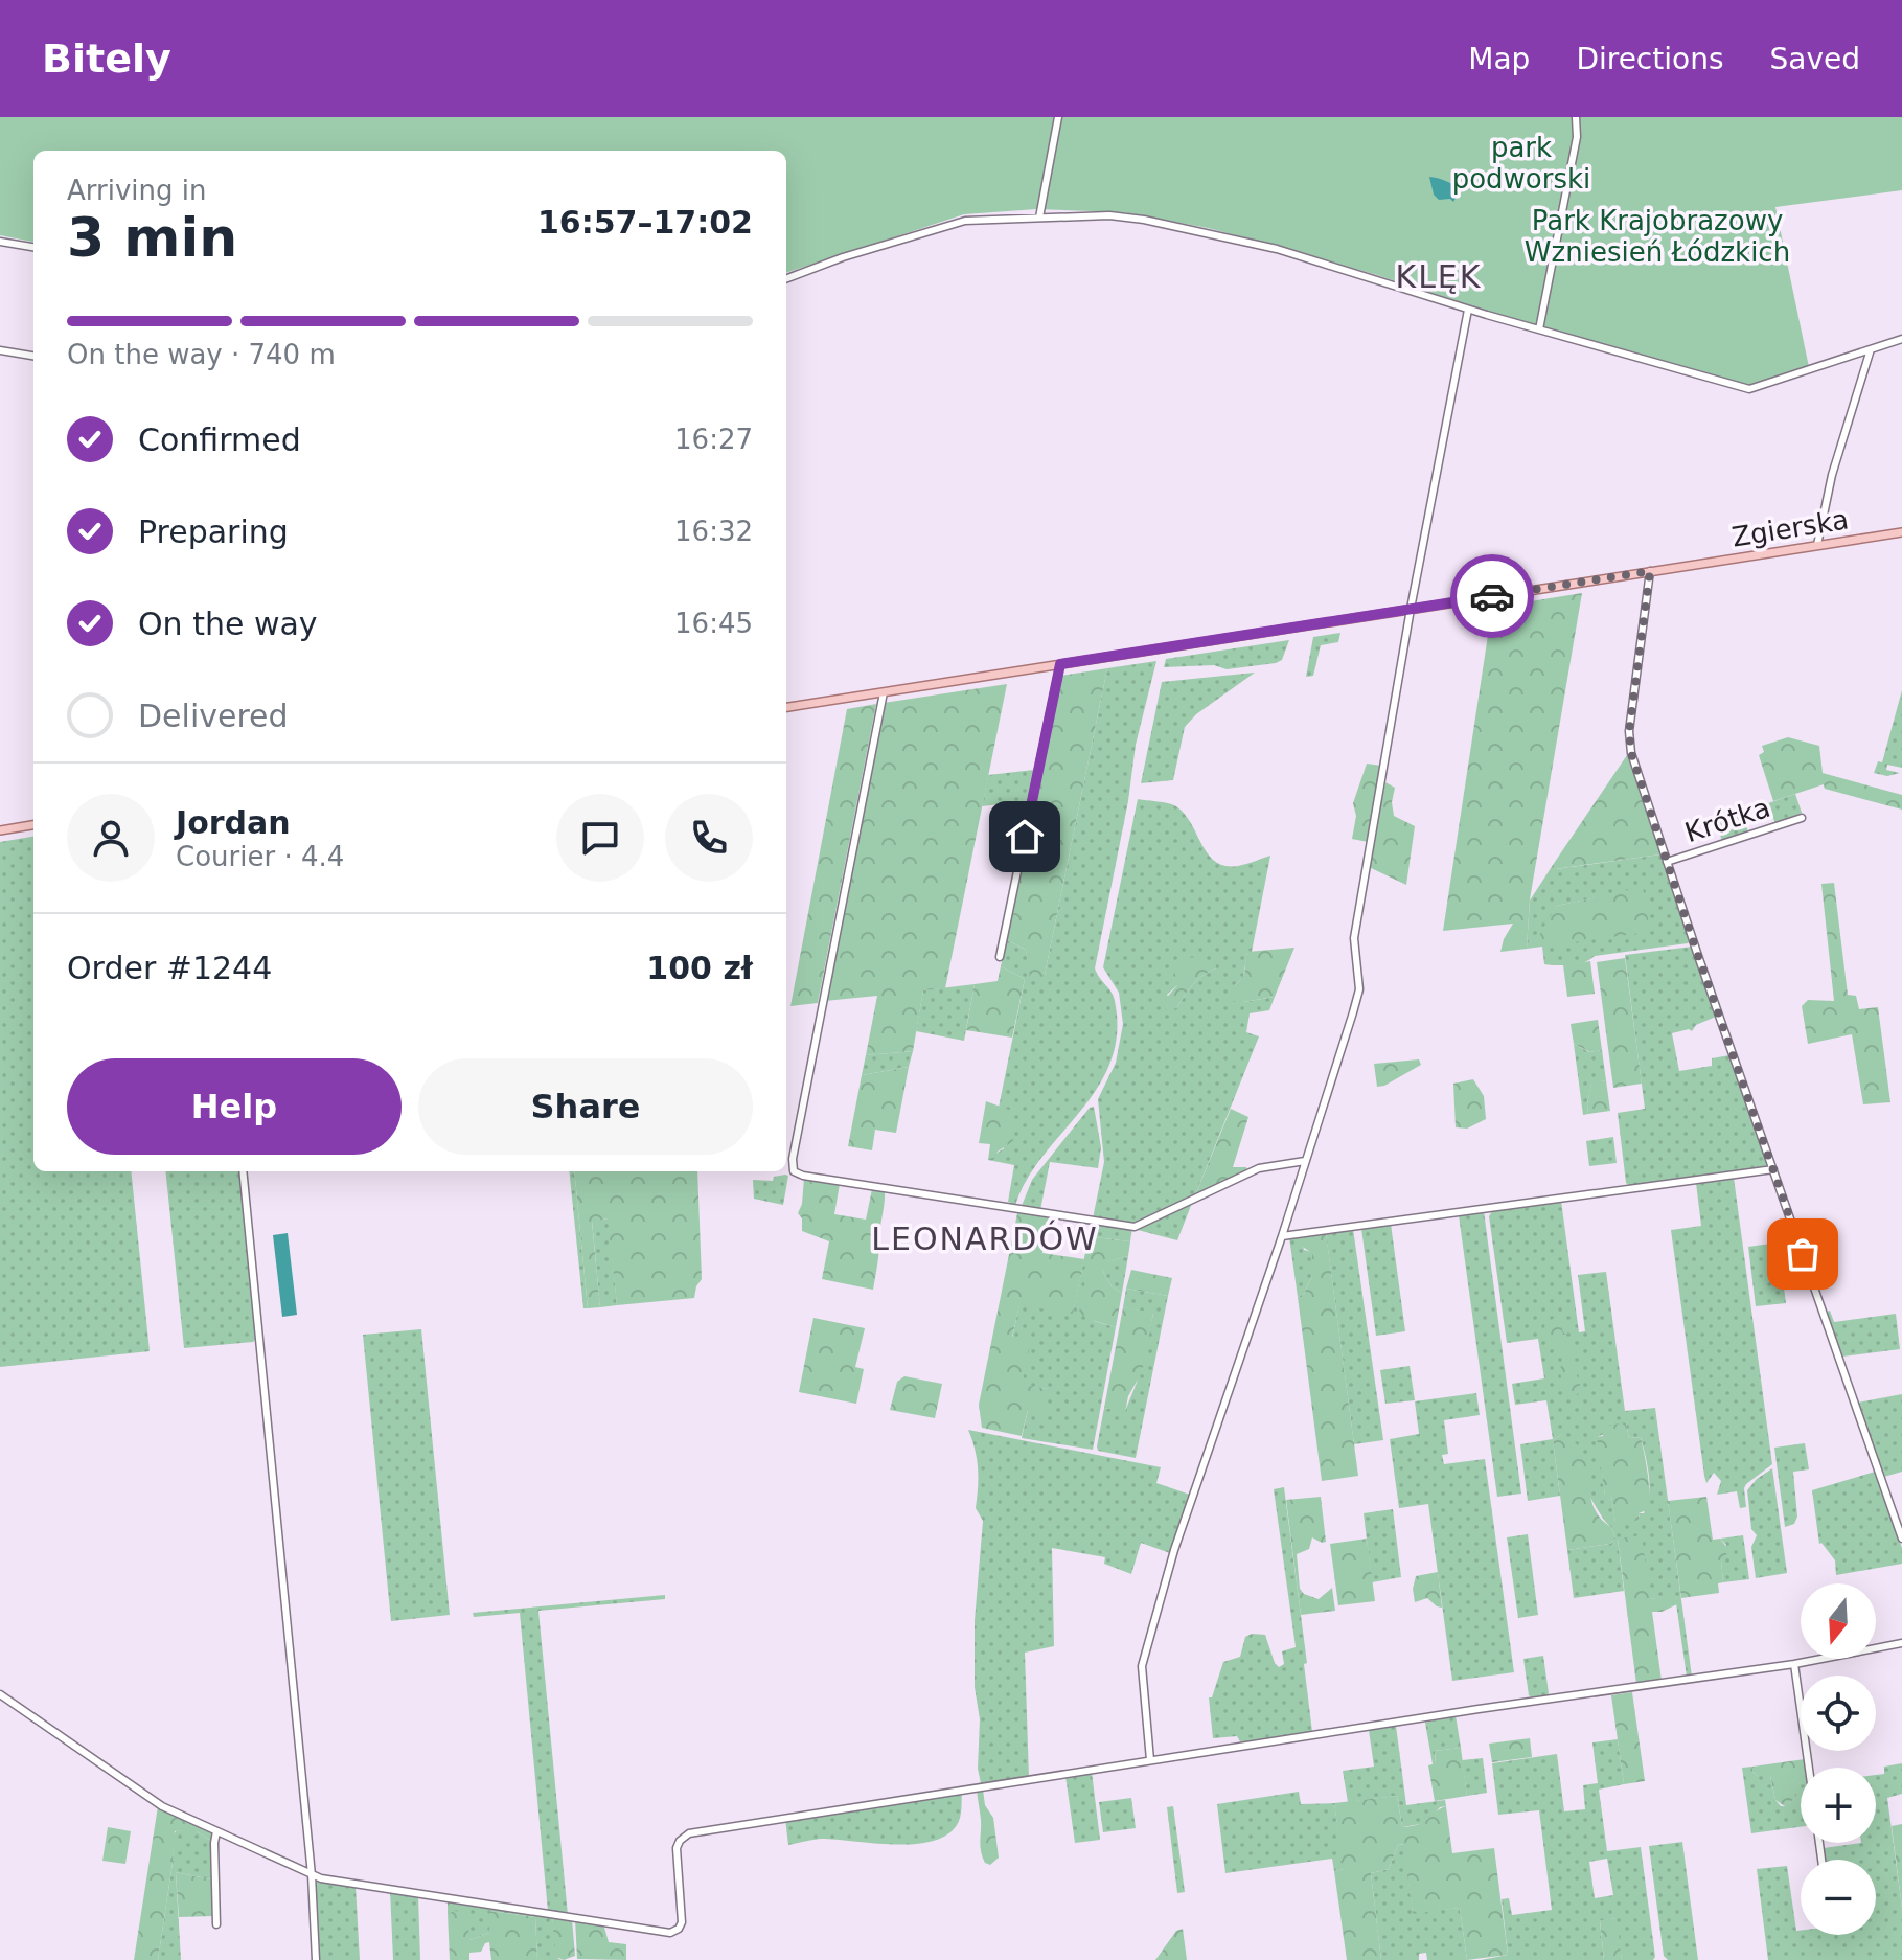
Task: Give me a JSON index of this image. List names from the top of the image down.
{
  "streets": {
    "main road": ["Zgierska"],
    "street": ["Krótka"]
  },
  "districts": ["KLĘK", "LEONARDÓW"],
  "parks": ["park podworski", "Park Krajobrazowy Wzniesień Łódzkich"],
  "north": "bottom",
  "page": {
    "header": "Bitely",
    "nav": ["Map", "Directions", "Saved"],
    "heading": ["3 min", "Arriving in", "16:57–17:02"],
    "panel": [
      "Jordan",
      "Courier · 4.4",
      "Order #1244",
      "100 zł"
    ],
    "bar": "On the way · 740 m",
    "list": [
      ["Confirmed", "16:27"],
      ["Preparing", "16:32"],
      ["On the way", "16:45"],
      "Delivered"
    ],
    "buttons": ["Help", "Share"],
    "map_buttons": ["+", "−"]
  }
}
